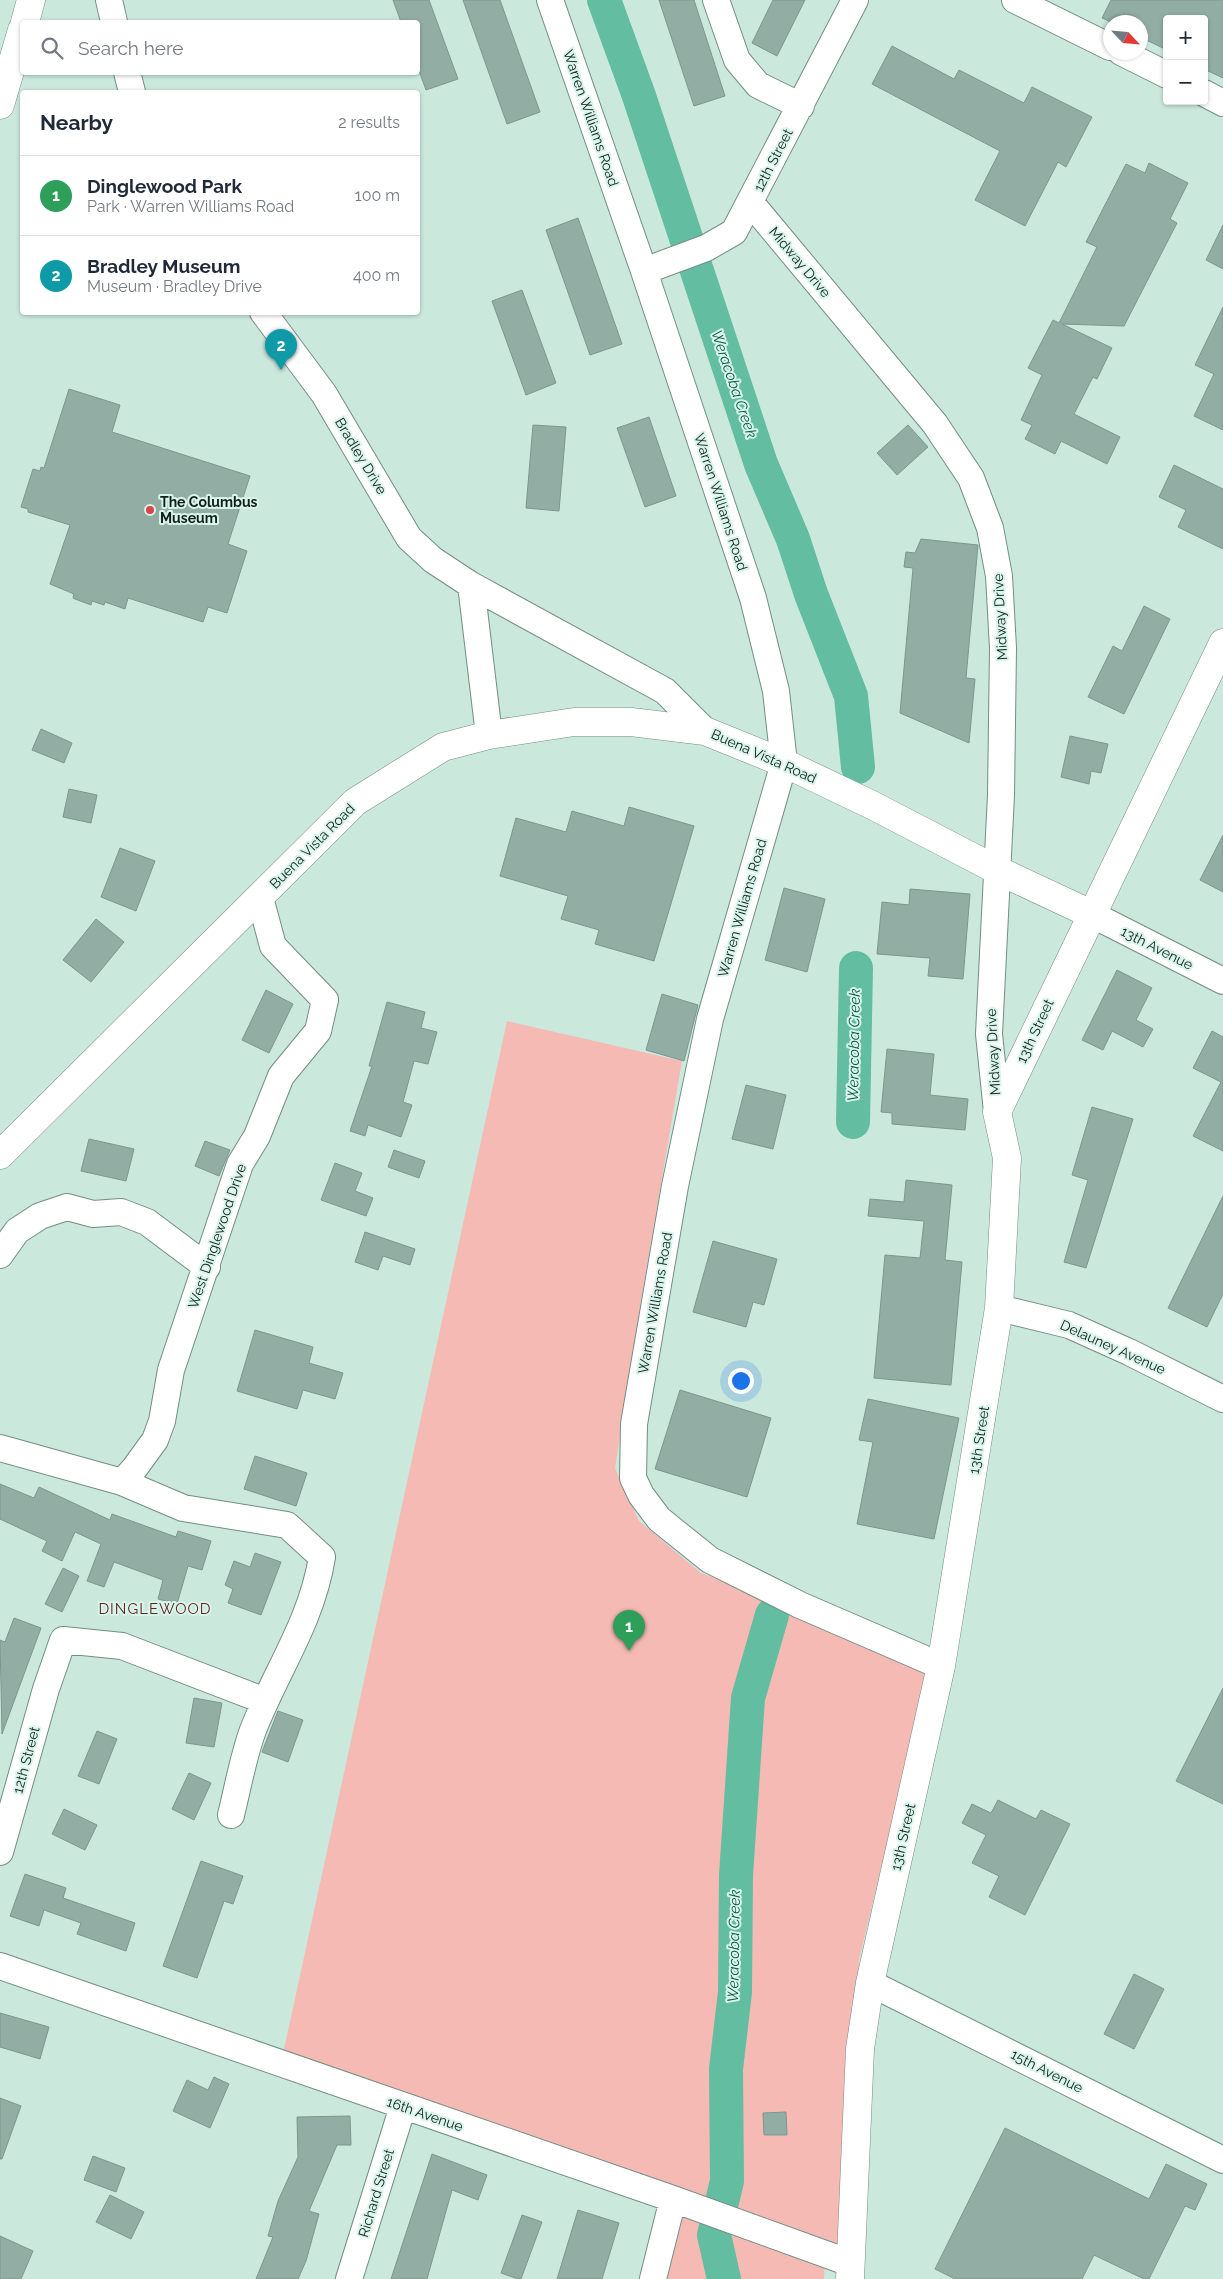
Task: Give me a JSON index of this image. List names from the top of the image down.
{
  "streets": {
    "main road": ["Buena Vista Road", "13th Street"],
    "street": [
      "Warren Williams Road",
      "12th Street",
      "Midway Drive",
      "Bradley Drive",
      "13th Avenue",
      "West Dinglewood Drive",
      "Delauney Avenue",
      "15th Avenue",
      "16th Avenue",
      "Richard Street"
    ]
  },
  "crossings": [
    ["Warren Williams Road", "12th Street"],
    ["Warren Williams Road", "Buena Vista Road"],
    ["Warren Williams Road", "13th Street"],
    ["12th Street", "Midway Drive"],
    ["Midway Drive", "Buena Vista Road"],
    ["Midway Drive", "13th Street"],
    ["Bradley Drive", "Buena Vista Road"],
    ["Buena Vista Road", "13th Avenue"],
    ["Buena Vista Road", "13th Street"],
    ["Buena Vista Road", "West Dinglewood Drive"],
    ["13th Avenue", "13th Street"],
    ["13th Street", "Delauney Avenue"],
    ["13th Street", "15th Avenue"],
    ["13th Street", "16th Avenue"],
    ["16th Avenue", "Richard Street"]
  ],
  "districts": ["DINGLEWOOD"],
  "water": ["Weracoba Creek"],
  "places": ["The Columbus Museum"],
  "north": "bottom right",
  "page": {
    "map_buttons": ["+", "−"],
    "search": "Search here",
    "heading": ["Nearby", "2 results"],
    "list": [
      {
        "mark": "1",
        "name": "Dinglewood Park",
        "note": "Park · Warren Williams Road",
        "value": "100 m"
      },
      {
        "mark": "2",
        "name": "Bradley Museum",
        "note": "Museum · Bradley Drive",
        "value": "400 m"
      }
    ],
    "pins": ["2", "1"]
  }
}
